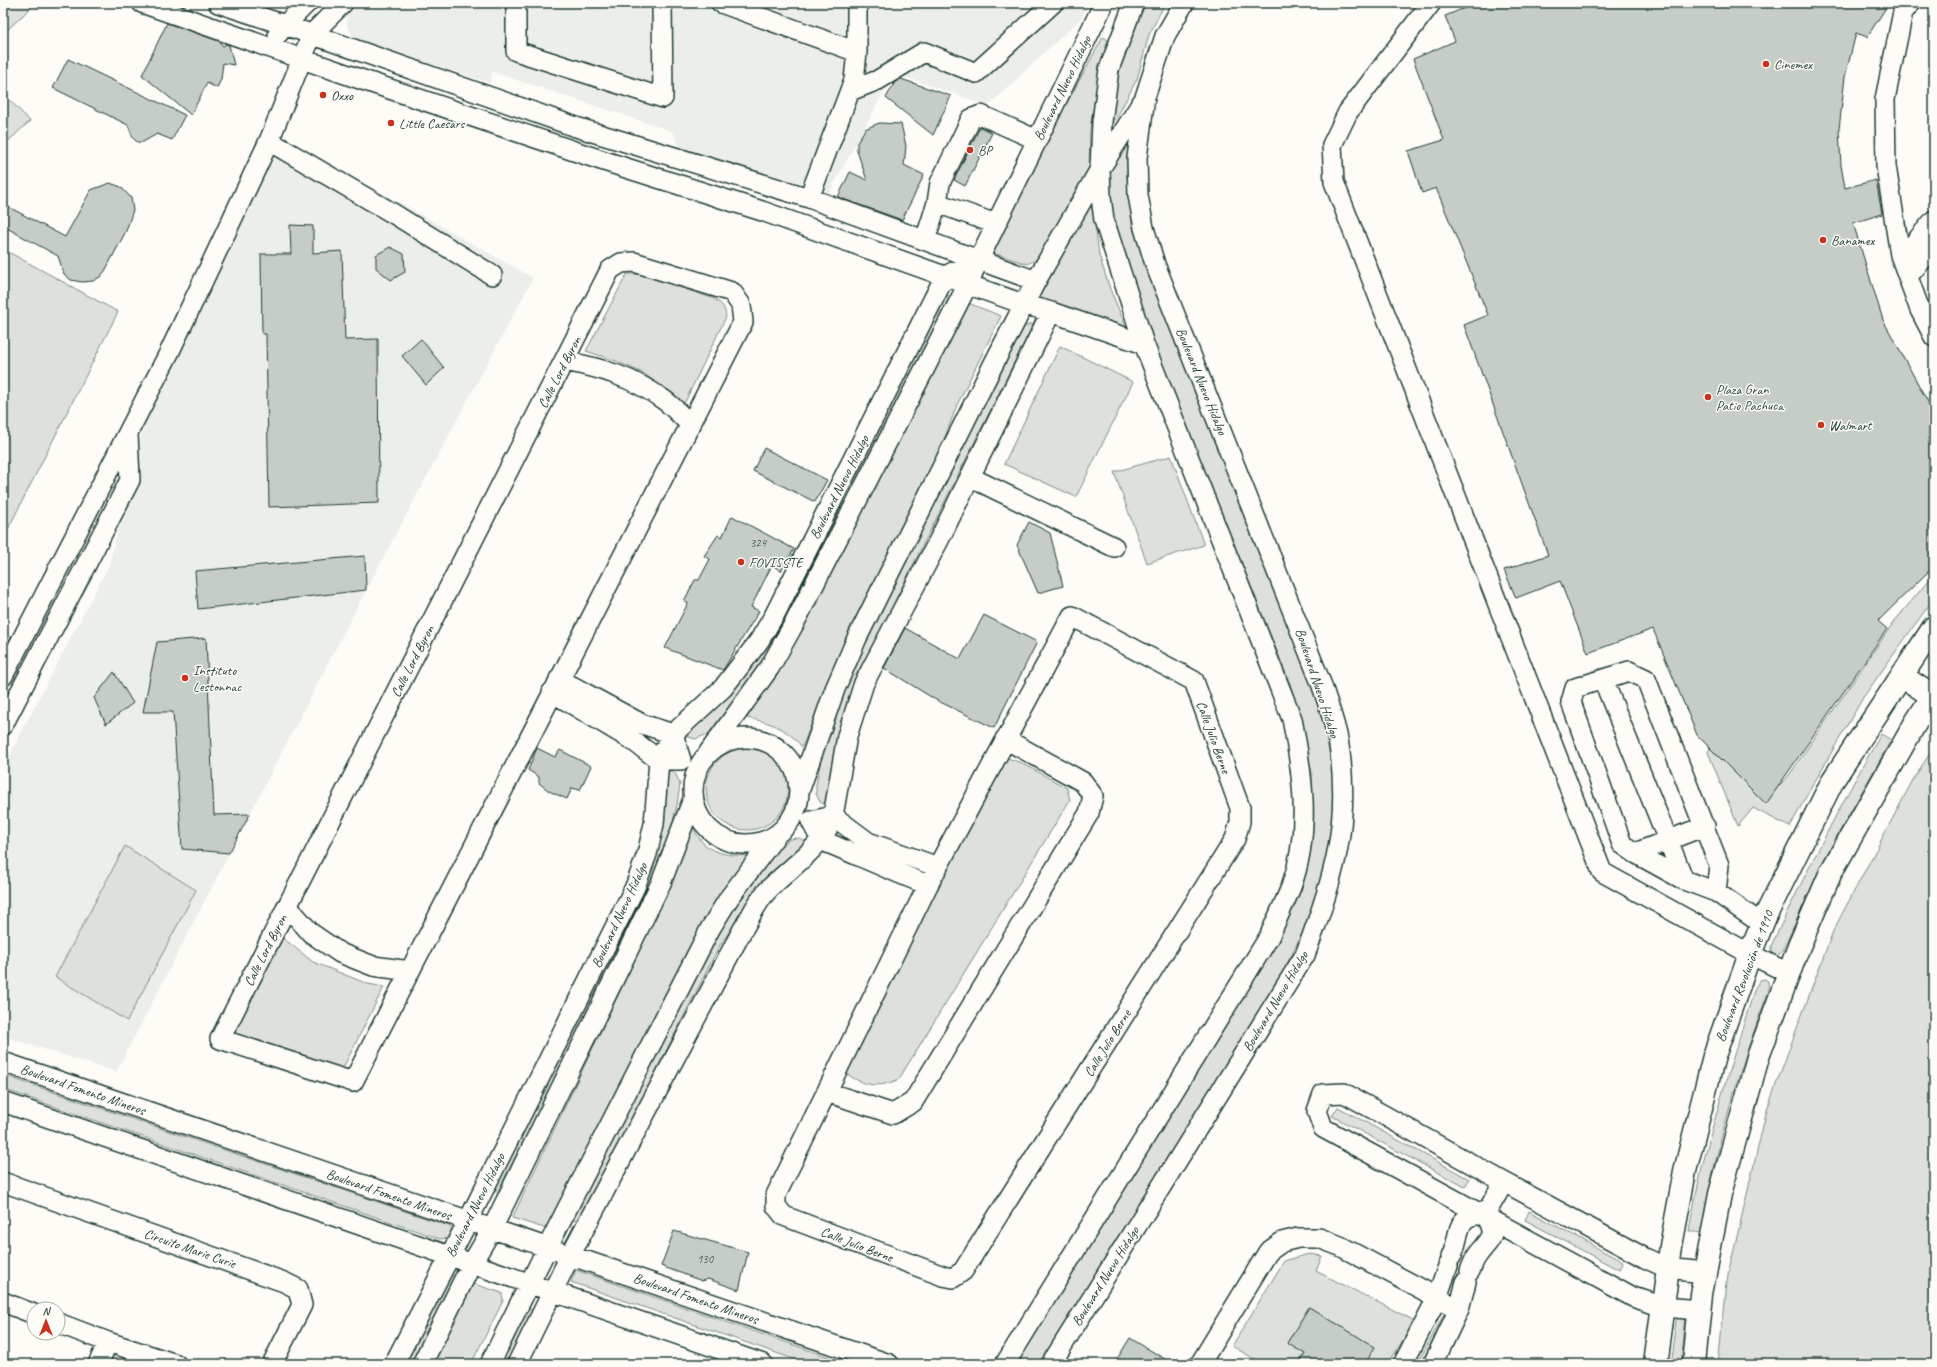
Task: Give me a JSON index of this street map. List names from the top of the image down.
{
  "streets": {
    "main road": ["Boulevard Revolución de 1910"],
    "street": [
      "Boulevard Nuevo Hidalgo",
      "Calle Lord Byron",
      "Calle Julio Berne",
      "Boulevard Fomento Mineros",
      "Circuito Marie Curie"
    ]
  },
  "crossings": [
    ["Boulevard Nuevo Hidalgo", "Boulevard Fomento Mineros"]
  ],
  "places": [
    "Cinemex",
    "Oxxo",
    "Little Caesars",
    "BP",
    "Banamex",
    "Plaza Gran Patio Pachuca",
    "Walmart",
    "FOVISSTE",
    "Instituto Lestonnac"
  ],
  "house_numbers": ["324", "130"],
  "north": "top"
}
